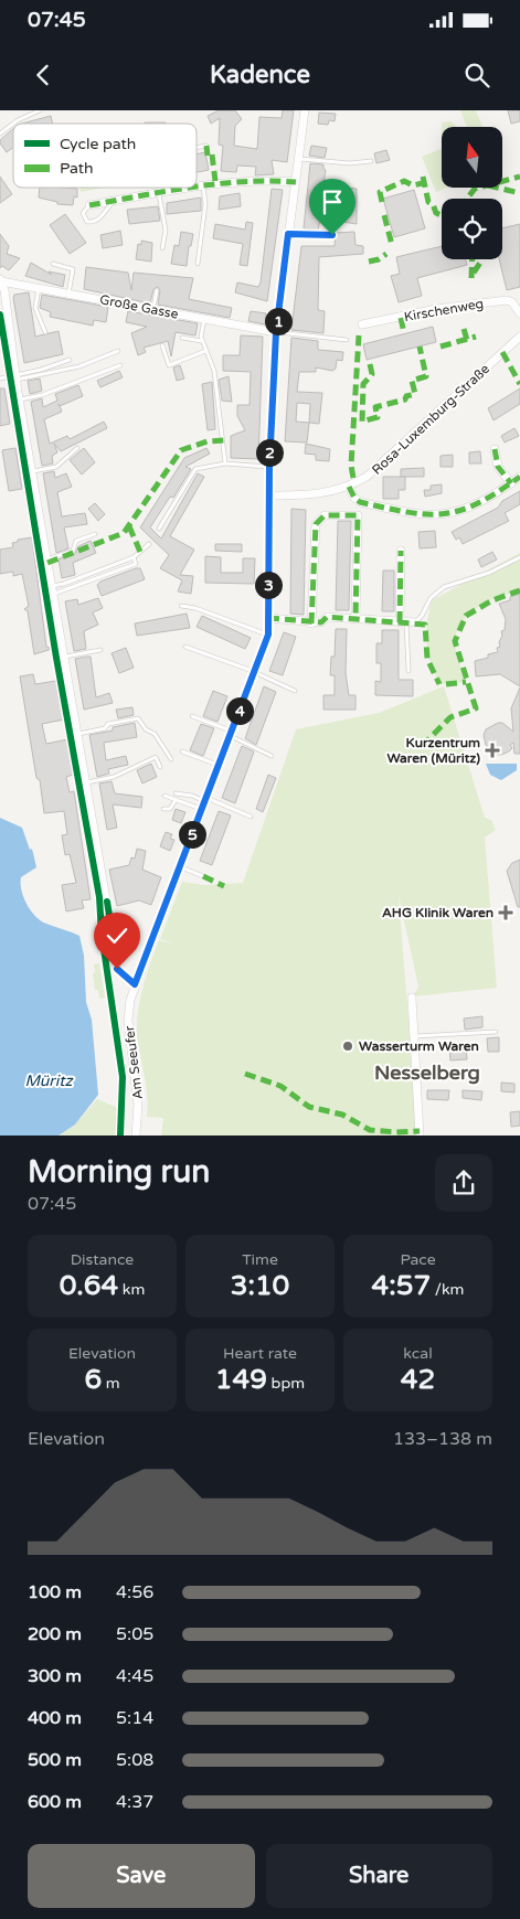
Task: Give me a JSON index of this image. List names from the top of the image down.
{
  "streets": {
    "street": [
      "Große Gasse",
      "Kirschenweg",
      "Rosa-Luxemburg-Straße",
      "Am Seeufer"
    ]
  },
  "districts": ["Nesselberg"],
  "water": ["Müritz"],
  "places": {
    "health": ["Kurzentrum Waren (Müritz)", "AHG Klinik Waren"],
    "other": ["Wasserturm Waren"]
  },
  "legend": ["Cycle path", "Path"],
  "north": "top",
  "page": {
    "status": "07:45",
    "header": "Kadence",
    "pins": [
      "1",
      "2",
      "3",
      "4",
      "5"
    ],
    "heading": ["Morning run", "07:45"],
    "stats": [
      ["Distance", "0.64 km"],
      ["Time", "3:10"],
      ["Pace", "4:57 /km"],
      ["Elevation", "6 m"],
      ["Heart rate", "149 bpm"],
      ["kcal", "42"]
    ],
    "chart": ["Elevation", "133–138 m"],
    "list": [
      {
        "name": "100 m",
        "note": "4:56"
      },
      {
        "name": "200 m",
        "note": "5:05"
      },
      {
        "name": "300 m",
        "note": "4:45"
      },
      {
        "name": "400 m",
        "note": "5:14"
      },
      {
        "name": "500 m",
        "note": "5:08"
      },
      {
        "name": "600 m",
        "note": "4:37"
      }
    ],
    "buttons": ["Save", "Share"]
  }
}
